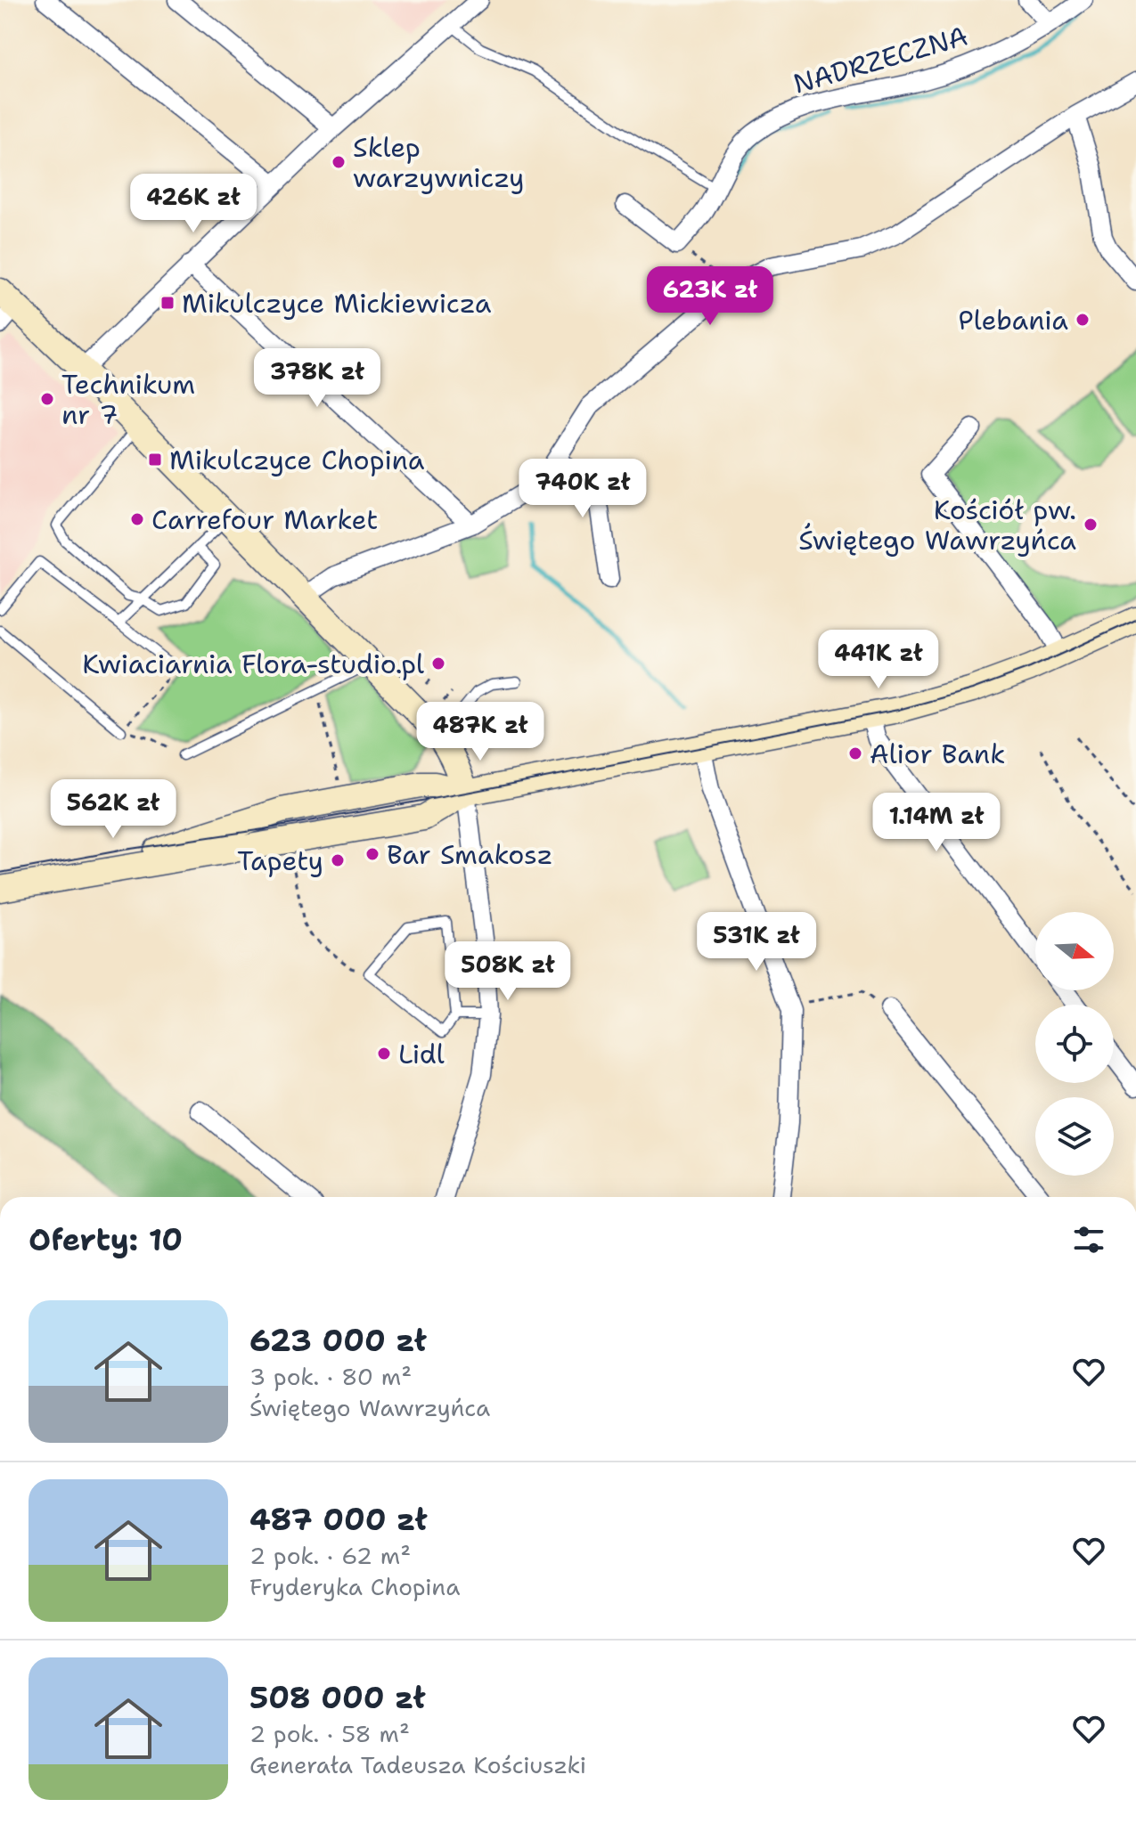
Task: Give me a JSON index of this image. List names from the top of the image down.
{
  "streets": {
    "street": ["NADRZECZNA"]
  },
  "places": {
    "other": [
      "Sklep warzywniczy",
      "Plebania",
      "Technikum nr 7",
      "Carrefour Market",
      "Kościół pw. Świętego Wawrzyńca",
      "Kwiaciarnia Flora-studio.pl",
      "Alior Bank",
      "Bar Smakosz",
      "Tapety",
      "Lidl"
    ],
    "transit": ["Mikulczyce Mickiewicza", "Mikulczyce Chopina"]
  },
  "north": "right",
  "page": {
    "price": [
      "426K zł",
      "623K zł",
      "378K zł",
      "740K zł",
      "441K zł",
      "487K zł",
      "562K zł",
      "1.14M zł",
      "531K zł",
      "508K zł"
    ],
    "heading": "Oferty: 10",
    "list": [
      {
        "name": "623 000 zł",
        "note": "3 pok. · 80 m² · Świętego Wawrzyńca"
      },
      {
        "name": "487 000 zł",
        "note": "2 pok. · 62 m² · Fryderyka Chopina"
      },
      {
        "name": "508 000 zł",
        "note": "2 pok. · 58 m² · Generała Tadeusza Kościuszki"
      }
    ]
  }
}
